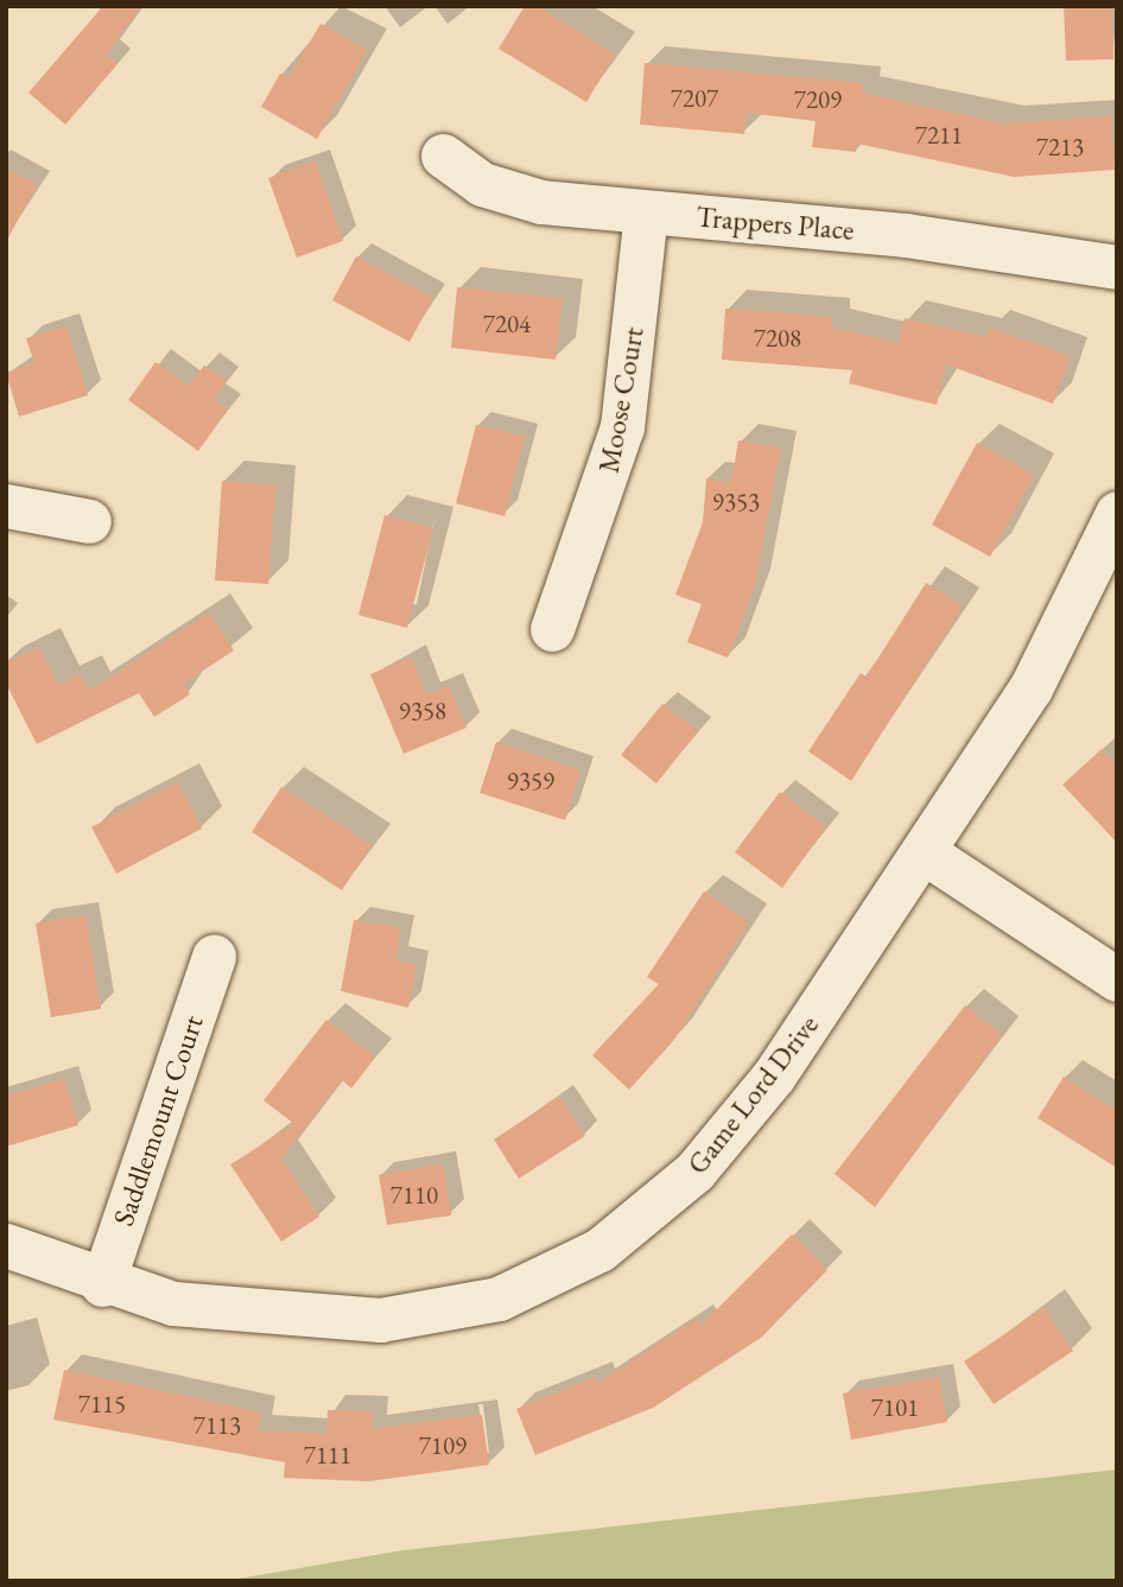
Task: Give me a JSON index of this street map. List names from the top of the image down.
{
  "streets": {
    "street": [
      "Trappers Place",
      "Moose Court",
      "Game Lord Drive",
      "Saddlemount Court"
    ]
  },
  "crossings": [
    ["Trappers Place", "Moose Court"],
    ["Game Lord Drive", "Saddlemount Court"]
  ],
  "house_numbers": [
    "7207",
    "7209",
    "7211",
    "7213",
    "7204",
    "7208",
    "9353",
    "9358",
    "9359",
    "7110",
    "7115",
    "7101",
    "7113",
    "7109",
    "7111"
  ]
}
